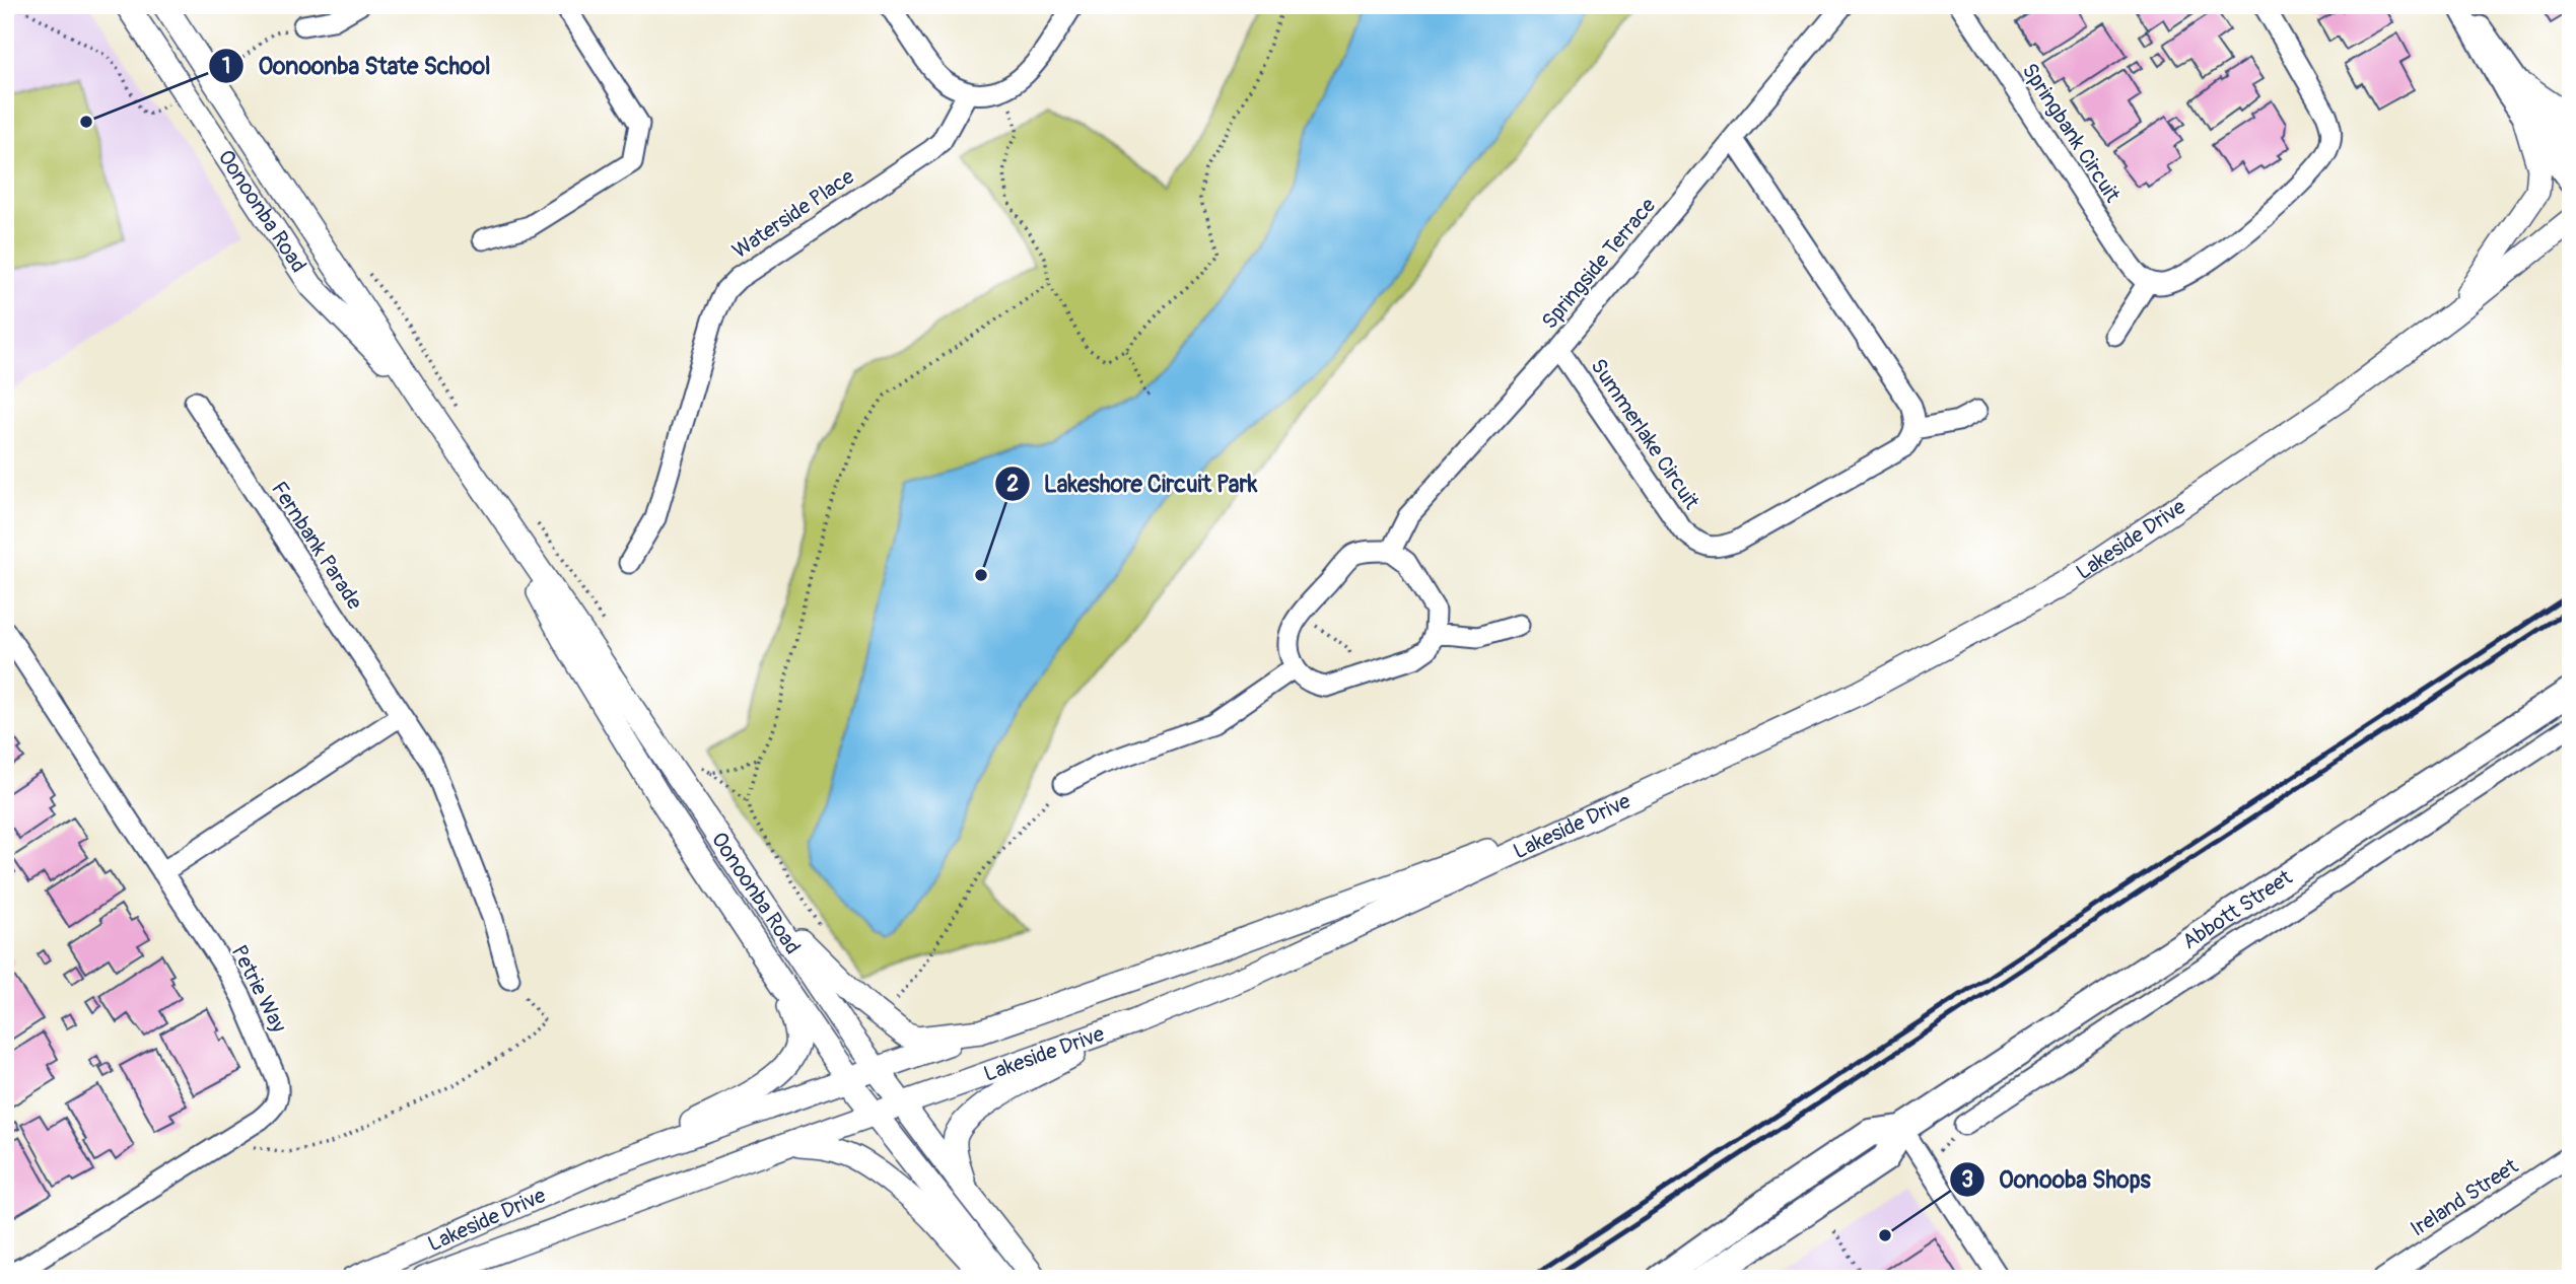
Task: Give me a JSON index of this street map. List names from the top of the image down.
{
  "streets": {
    "main road": ["Abbott Street"],
    "street": [
      "Springbank Circuit",
      "Oonoonba Road",
      "Waterside Place",
      "Springside Terrace",
      "Summerlake Circuit",
      "Lakeside Drive",
      "Fernbank Parade",
      "Petrie Way",
      "Ireland Street"
    ]
  },
  "crossings": [
    ["Oonoonba Road", "Lakeside Drive"],
    ["Springside Terrace", "Summerlake Circuit"]
  ],
  "places": ["Oonoonba State School", "Lakeshore Circuit Park", "Oonooba Shops"]
}
